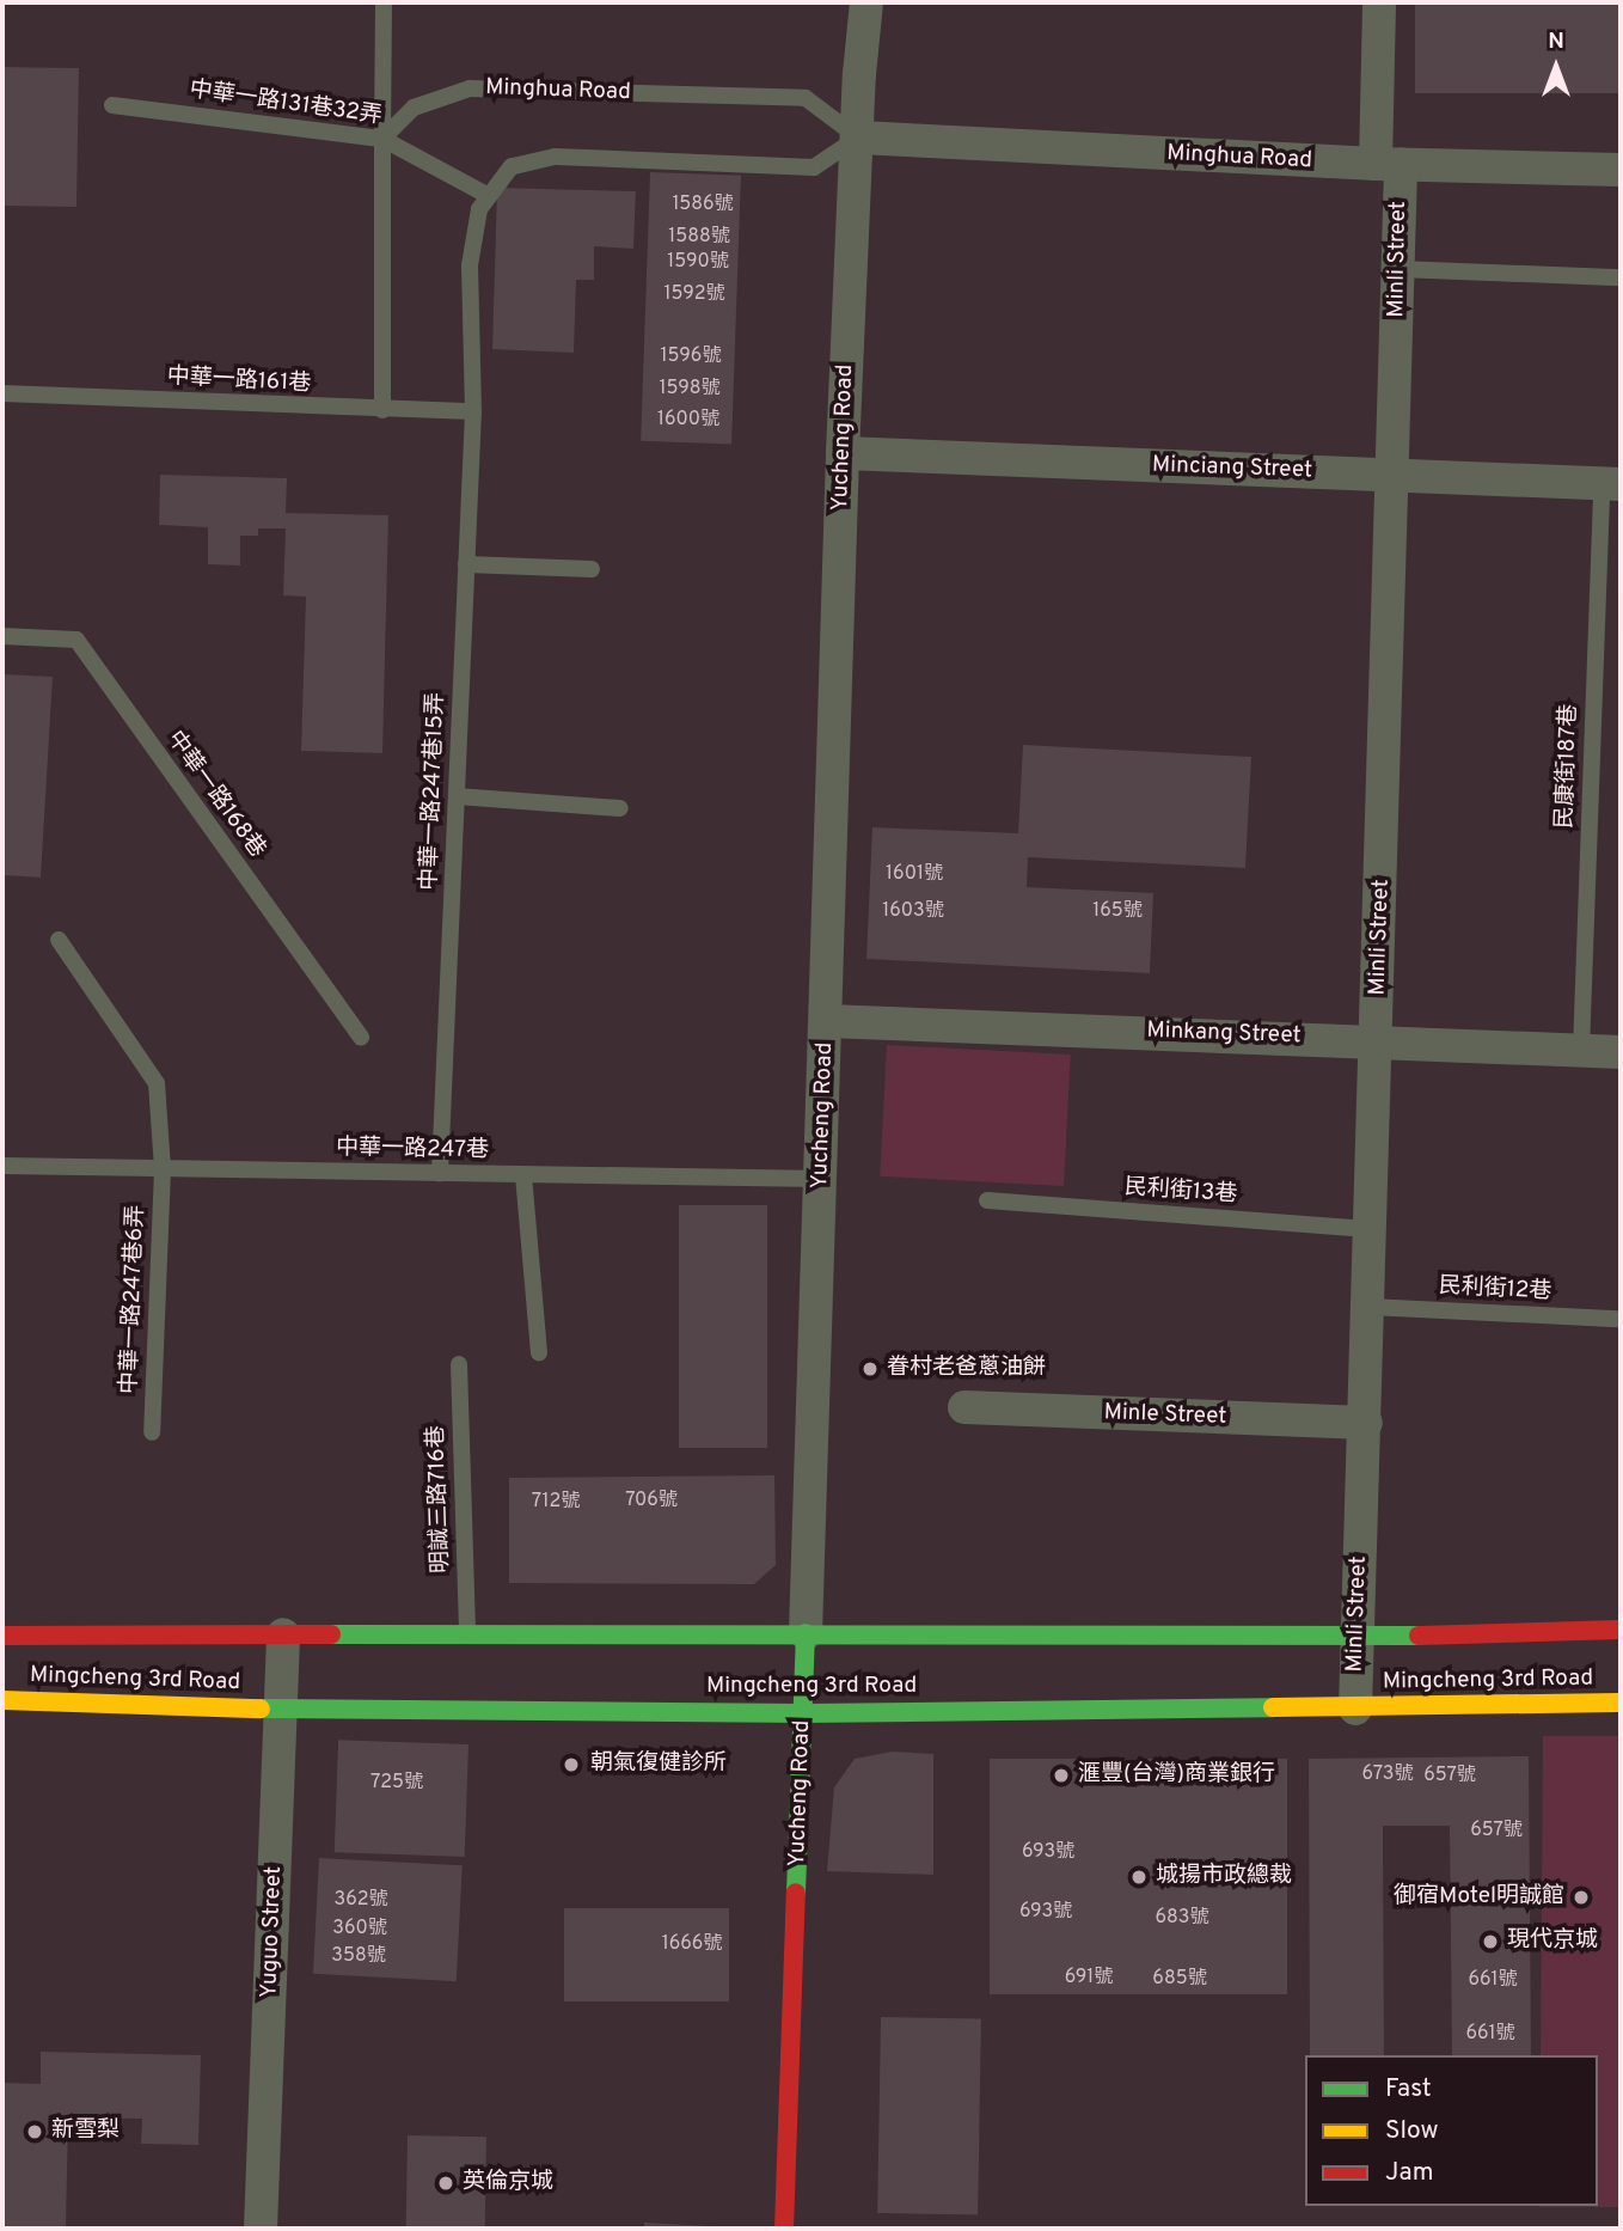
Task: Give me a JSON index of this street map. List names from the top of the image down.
{
  "streets": {
    "street": [
      "Minghua Road",
      "Minli Street",
      "Yucheng Road",
      "Minciang Street",
      "Minkang Street",
      "Minle Street",
      "Mingcheng 3rd Road",
      "Yuguo Street"
    ],
    "lane": [
      "中華一路131巷32弄",
      "中華一路161巷",
      "民康街187巷",
      "中華一路247巷15弄",
      "中華一路168巷",
      "中華一路247巷",
      "民利街13巷",
      "民利街12巷",
      "中華一路247巷6弄",
      "明誠三路716巷"
    ]
  },
  "crossings": [
    ["Minghua Road", "中華一路131巷32弄"],
    ["Minghua Road", "Minli Street"],
    ["Minghua Road", "Yucheng Road"],
    ["Minli Street", "Minciang Street"],
    ["Minli Street", "Minkang Street"],
    ["Minli Street", "民利街13巷"],
    ["Minli Street", "民利街12巷"],
    ["Minli Street", "Minle Street"],
    ["Minli Street", "Mingcheng 3rd Road"],
    ["中華一路161巷", "中華一路247巷15弄"],
    ["Yucheng Road", "Minciang Street"],
    ["Yucheng Road", "Minkang Street"],
    ["Yucheng Road", "中華一路247巷"],
    ["Yucheng Road", "Mingcheng 3rd Road"],
    ["Minciang Street", "民康街187巷"],
    ["民康街187巷", "Minkang Street"],
    ["中華一路247巷15弄", "中華一路247巷"],
    ["中華一路247巷", "中華一路247巷6弄"],
    ["明誠三路716巷", "Mingcheng 3rd Road"],
    ["Mingcheng 3rd Road", "Yuguo Street"]
  ],
  "places": [
    "眷村老爸蔥油餅",
    "朝氣復健診所",
    "滙豐(台灣)商業銀行",
    "城揚市政總裁",
    "御宿Motel明誠館",
    "現代京城",
    "新雪梨",
    "英倫京城"
  ],
  "house_numbers": [
    "1586號",
    "1588號",
    "1590號",
    "1592號",
    "1596號",
    "1598號",
    "1600號",
    "1601號",
    "1603號",
    "165號",
    "706號",
    "712號",
    "673號",
    "657號",
    "725號",
    "657號",
    "693號",
    "362號",
    "693號",
    "683號",
    "360號",
    "1666號",
    "358號",
    "691號",
    "685號",
    "661號",
    "661號"
  ],
  "legend": ["Fast", "Slow", "Jam"],
  "north": "top"
}
